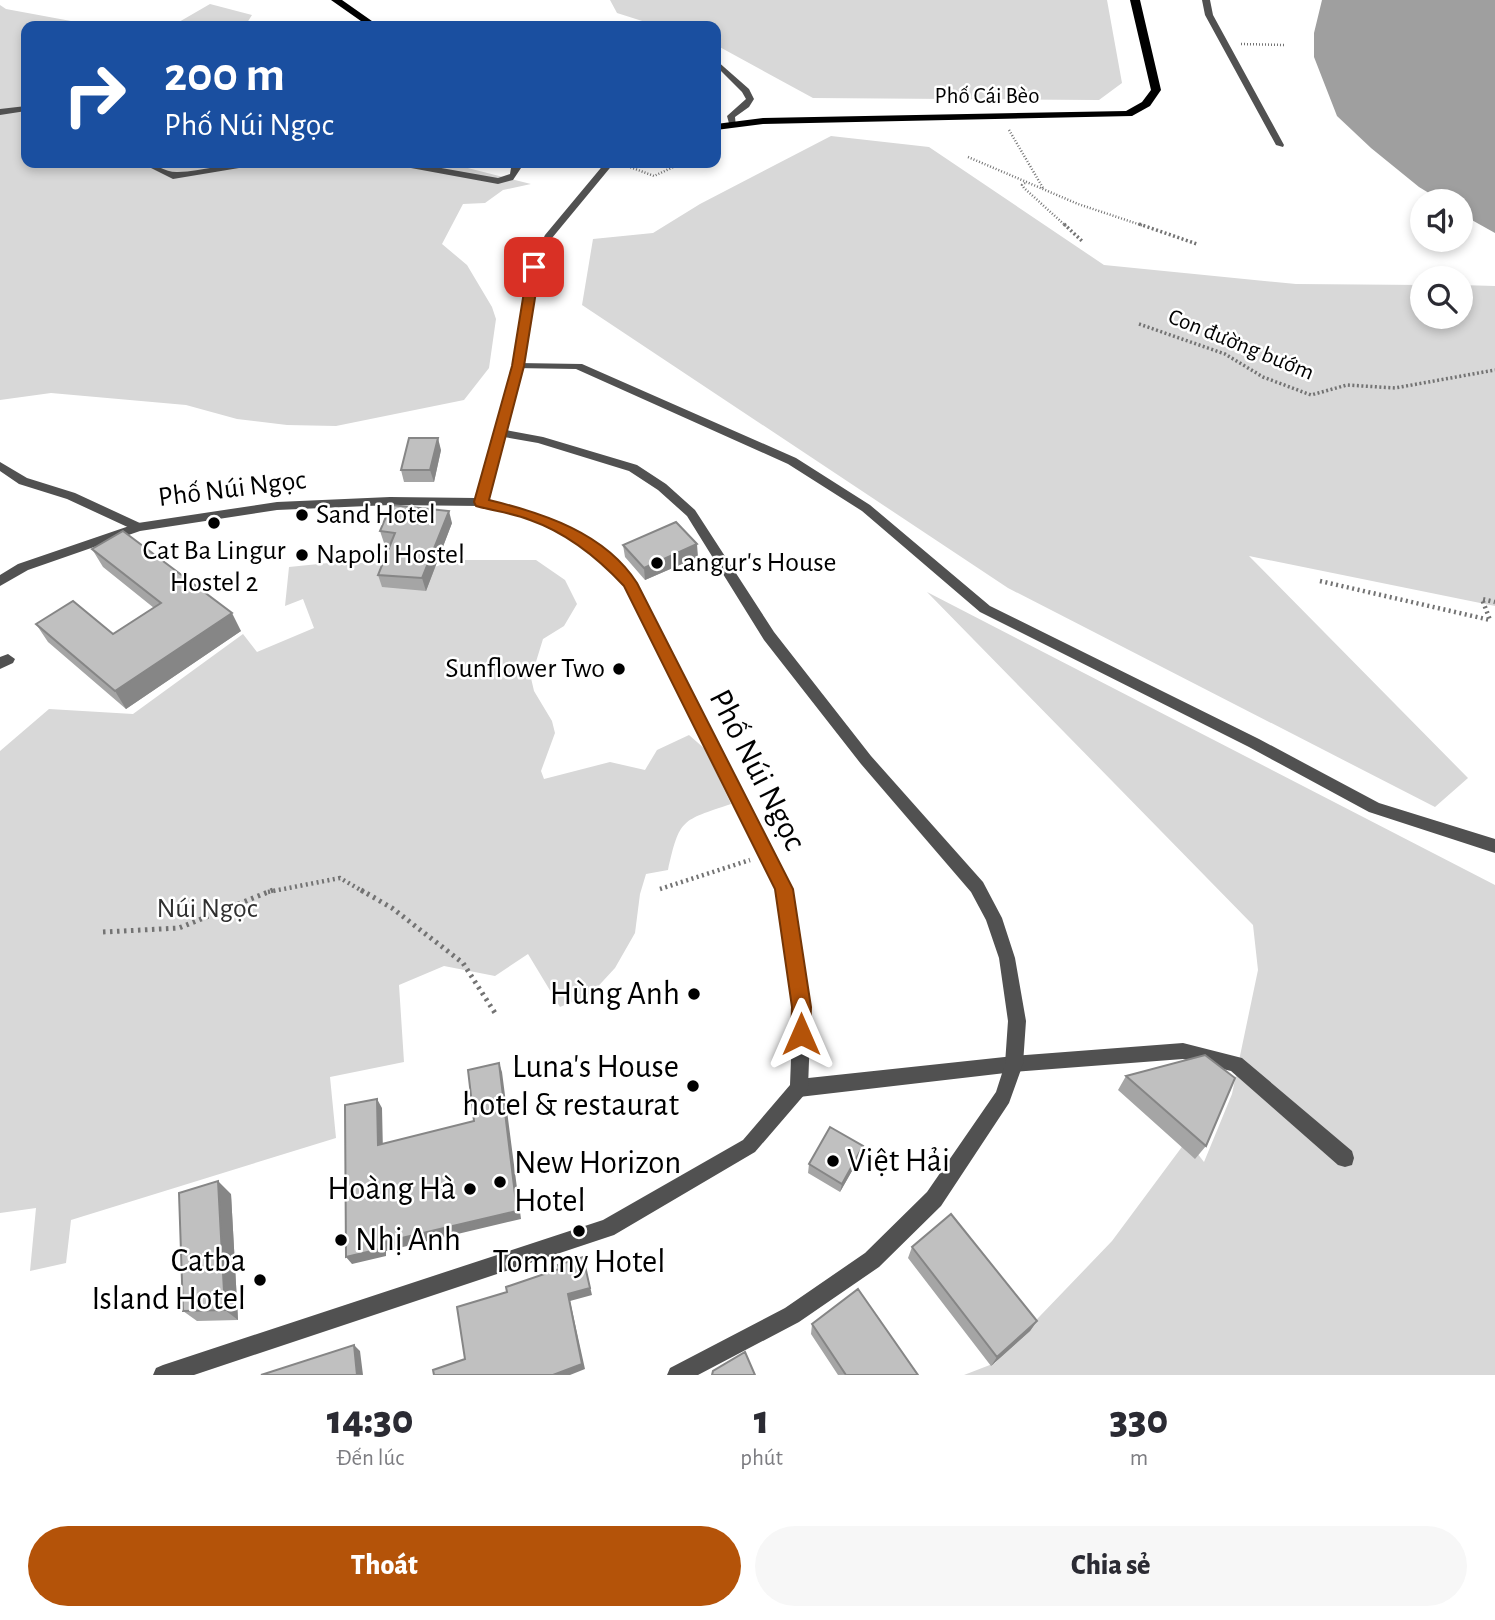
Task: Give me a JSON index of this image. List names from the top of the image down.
{
  "streets": {
    "main road": ["Phố Cái Bèo"],
    "street": ["Phố Núi Ngọc"],
    "path": ["Con đường bướm"]
  },
  "parks": ["Núi Ngọc"],
  "places": [
    "Sand Hotel",
    "Cat Ba Lingur Hostel 2",
    "Napoli Hostel",
    "Langur's House",
    "Sunflower Two",
    "Hùng Anh",
    "Luna's House hotel & restaurat",
    "Việt Hải",
    "New Horizon Hotel",
    "Hoàng Hà",
    "Tommy Hotel",
    "Nhị Anh",
    "Catba Island Hotel"
  ],
  "page": {
    "turn": ["200 m", "Phố Núi Ngọc"],
    "eta": [
      "14:30",
      "Đến lúc",
      "1",
      "phút",
      "330",
      "m"
    ],
    "buttons": ["Thoát", "Chia sẻ"]
  }
}
